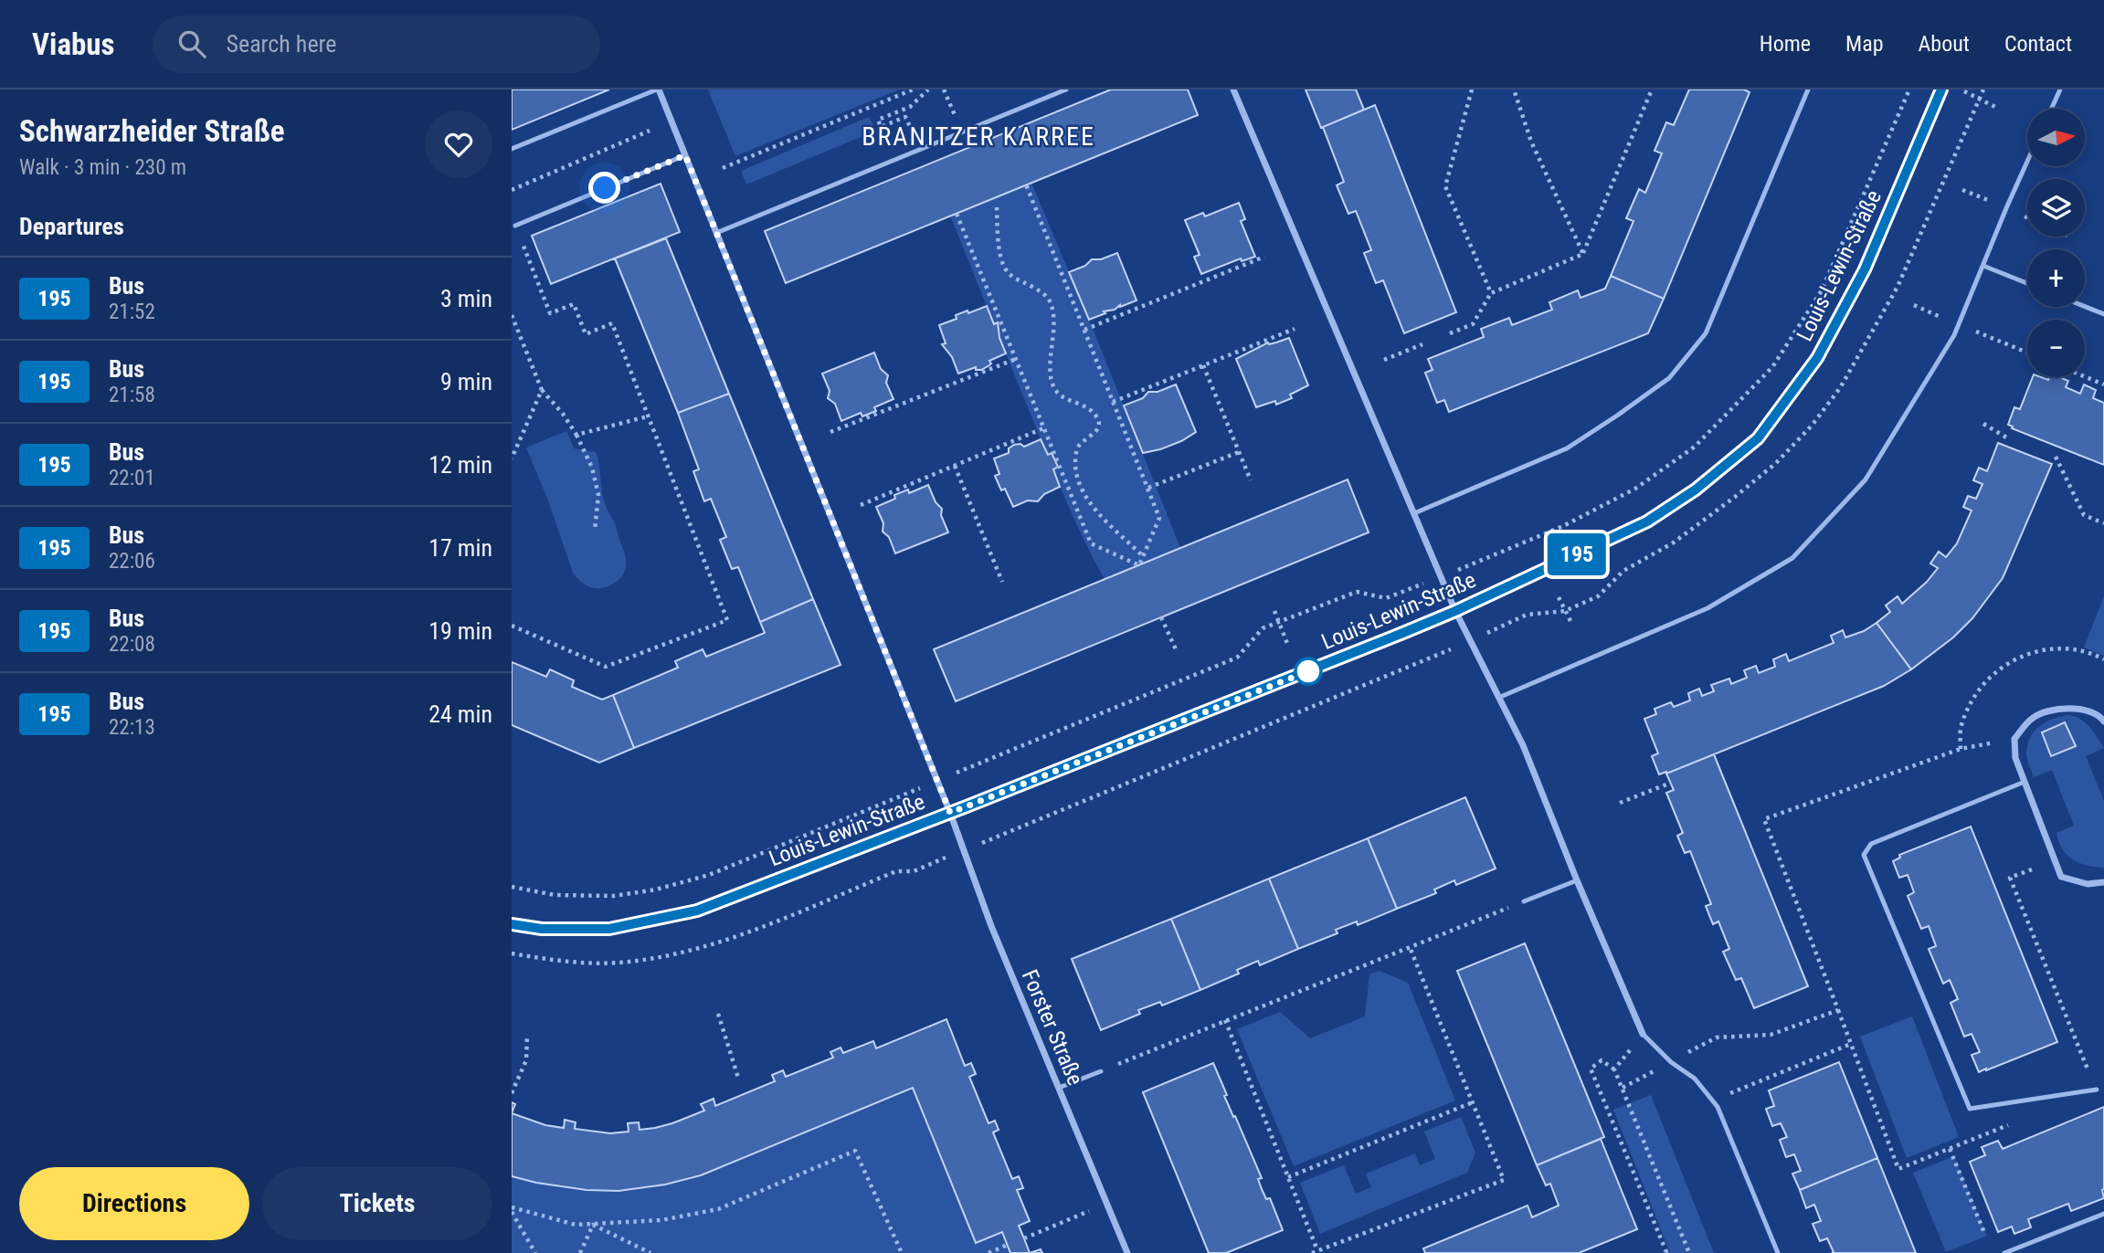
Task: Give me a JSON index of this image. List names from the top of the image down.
{
  "streets": {
    "street": ["Louis-Lewin-Straße", "Forster Straße"]
  },
  "crossings": [
    ["Louis-Lewin-Straße", "Forster Straße"]
  ],
  "districts": ["BRANITZER KARREE"],
  "lines": ["bus line 195"],
  "north": "right",
  "page": {
    "header": "Viabus",
    "search": "Search here",
    "nav": [
      "Home",
      "Map",
      "About",
      "Contact"
    ],
    "heading": [
      ["Schwarzheider Straße", "Walk · 3 min · 230 m"],
      "Departures"
    ],
    "on_map": "195",
    "map_buttons": ["+", "−"],
    "list": [
      {
        "mark": "195",
        "name": "Bus",
        "note": "21:52",
        "value": "3 min"
      },
      {
        "mark": "195",
        "name": "Bus",
        "note": "21:58",
        "value": "9 min"
      },
      {
        "mark": "195",
        "name": "Bus",
        "note": "22:01",
        "value": "12 min"
      },
      {
        "mark": "195",
        "name": "Bus",
        "note": "22:06",
        "value": "17 min"
      },
      {
        "mark": "195",
        "name": "Bus",
        "note": "22:08",
        "value": "19 min"
      },
      {
        "mark": "195",
        "name": "Bus",
        "note": "22:13",
        "value": "24 min"
      }
    ],
    "buttons": ["Directions", "Tickets"]
  }
}
